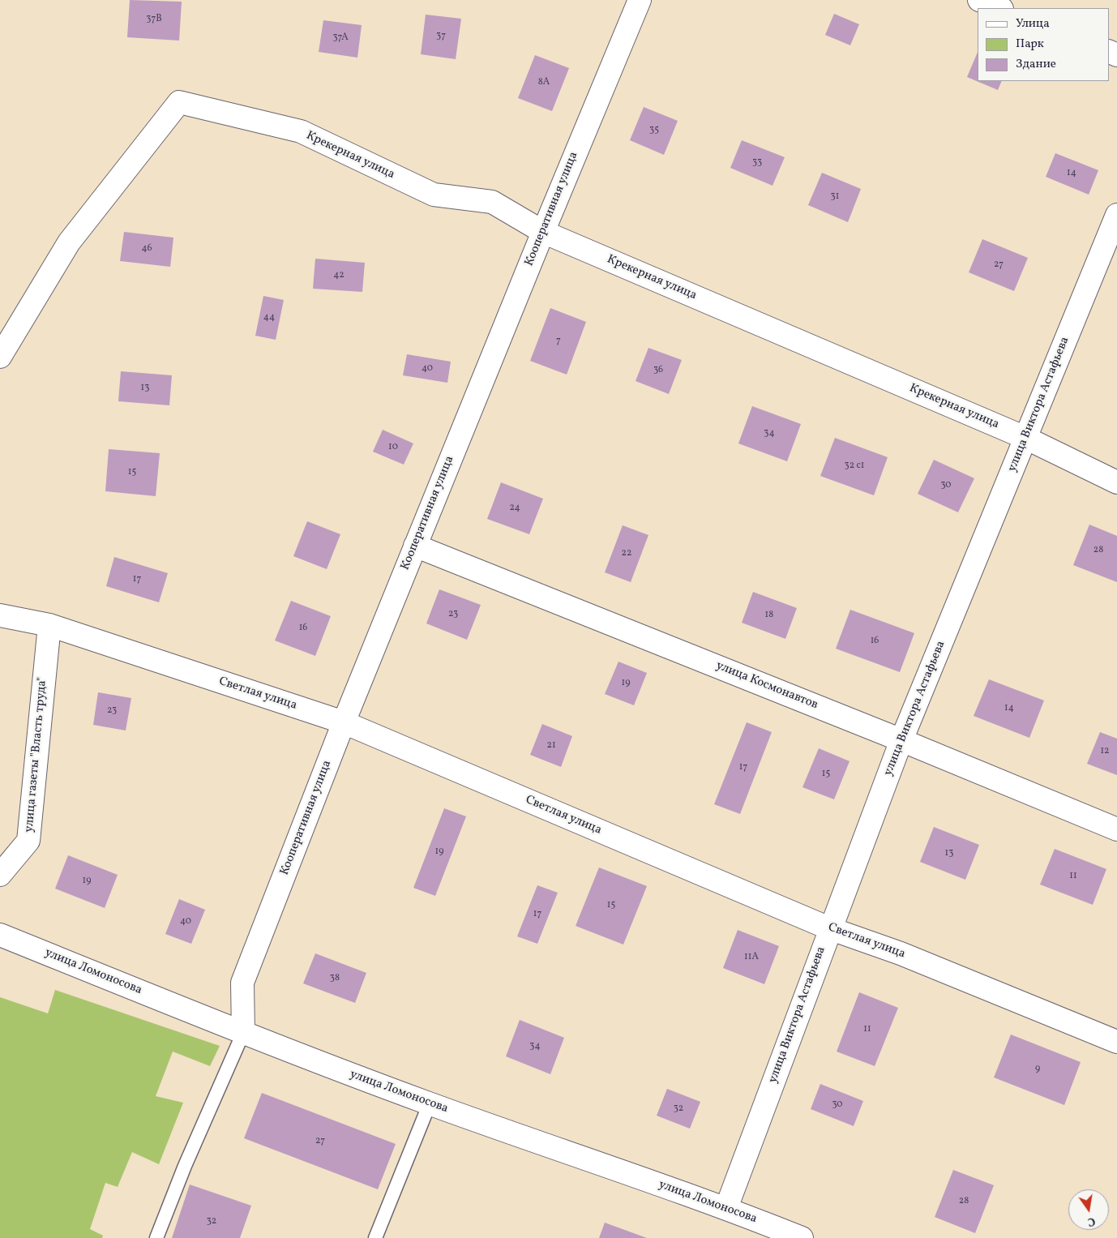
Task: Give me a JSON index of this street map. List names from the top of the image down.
{
  "streets": {
    "street": [
      "Крекерная улица",
      "Кооперативная улица",
      "улица Виктора Астафьева",
      "улица Космонавтов",
      "Светлая улица",
      "улица газеты \"Власть труда\"",
      "улица Ломоносова"
    ]
  },
  "crossings": [
    ["Крекерная улица", "Кооперативная улица"],
    ["Крекерная улица", "улица Виктора Астафьева"],
    ["Кооперативная улица", "улица Космонавтов"],
    ["Кооперативная улица", "Светлая улица"],
    ["Кооперативная улица", "улица Ломоносова"],
    ["улица Виктора Астафьева", "улица Космонавтов"],
    ["улица Виктора Астафьева", "Светлая улица"],
    ["улица Виктора Астафьева", "улица Ломоносова"],
    ["Светлая улица", "улица газеты \"Власть труда\""]
  ],
  "house_numbers": [
    "37В",
    "37",
    "37А",
    "8А",
    "35",
    "33",
    "14",
    "31",
    "46",
    "27",
    "42",
    "44",
    "7",
    "40",
    "36",
    "13",
    "34",
    "10",
    "32 с1",
    "15",
    "30",
    "24",
    "28",
    "22",
    "17",
    "23",
    "18",
    "16",
    "16",
    "19",
    "14",
    "23",
    "21",
    "12",
    "17",
    "15",
    "19",
    "13",
    "11",
    "19",
    "15",
    "17",
    "40",
    "11А",
    "38",
    "11",
    "34",
    "9",
    "30",
    "32",
    "27",
    "28",
    "32"
  ],
  "legend": ["Улица", "Парк", "Здание"],
  "north": "bottom"
}
